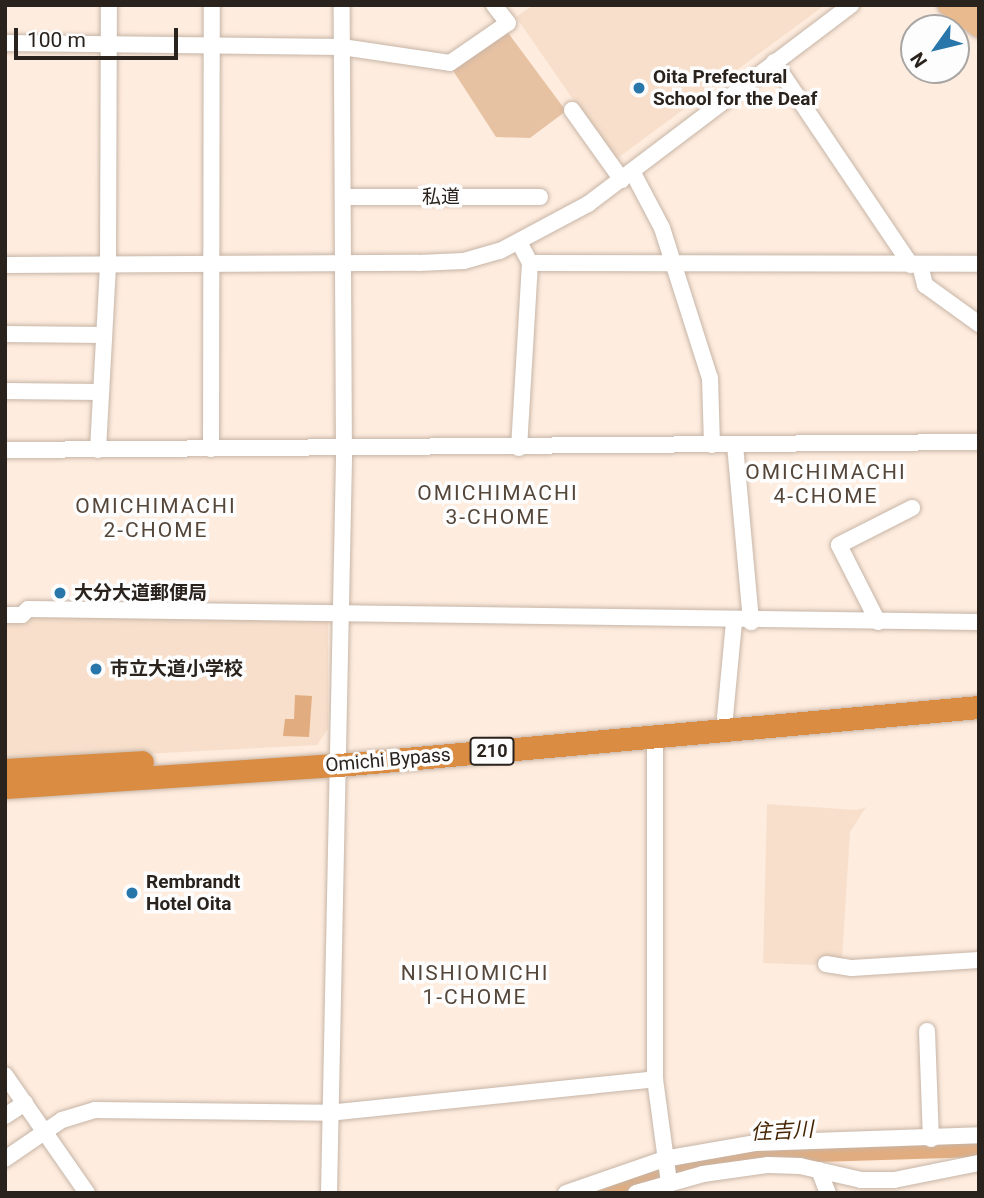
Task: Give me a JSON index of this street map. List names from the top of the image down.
{
  "streets": {
    "highway": ["210", "Omichi Bypass"],
    "street": ["私道"]
  },
  "districts": [
    "OMICHIMACHI 4-CHOME",
    "OMICHIMACHI 3-CHOME",
    "OMICHIMACHI 2-CHOME",
    "NISHIOMICHI 1-CHOME"
  ],
  "water": ["住吉川"],
  "places": [
    "Oita Prefectural School for the Deaf",
    "大分大道郵便局",
    "市立大道小学校",
    "Rembrandt Hotel Oita"
  ],
  "scale_bar": "100 m",
  "north": "bottom left"
}
